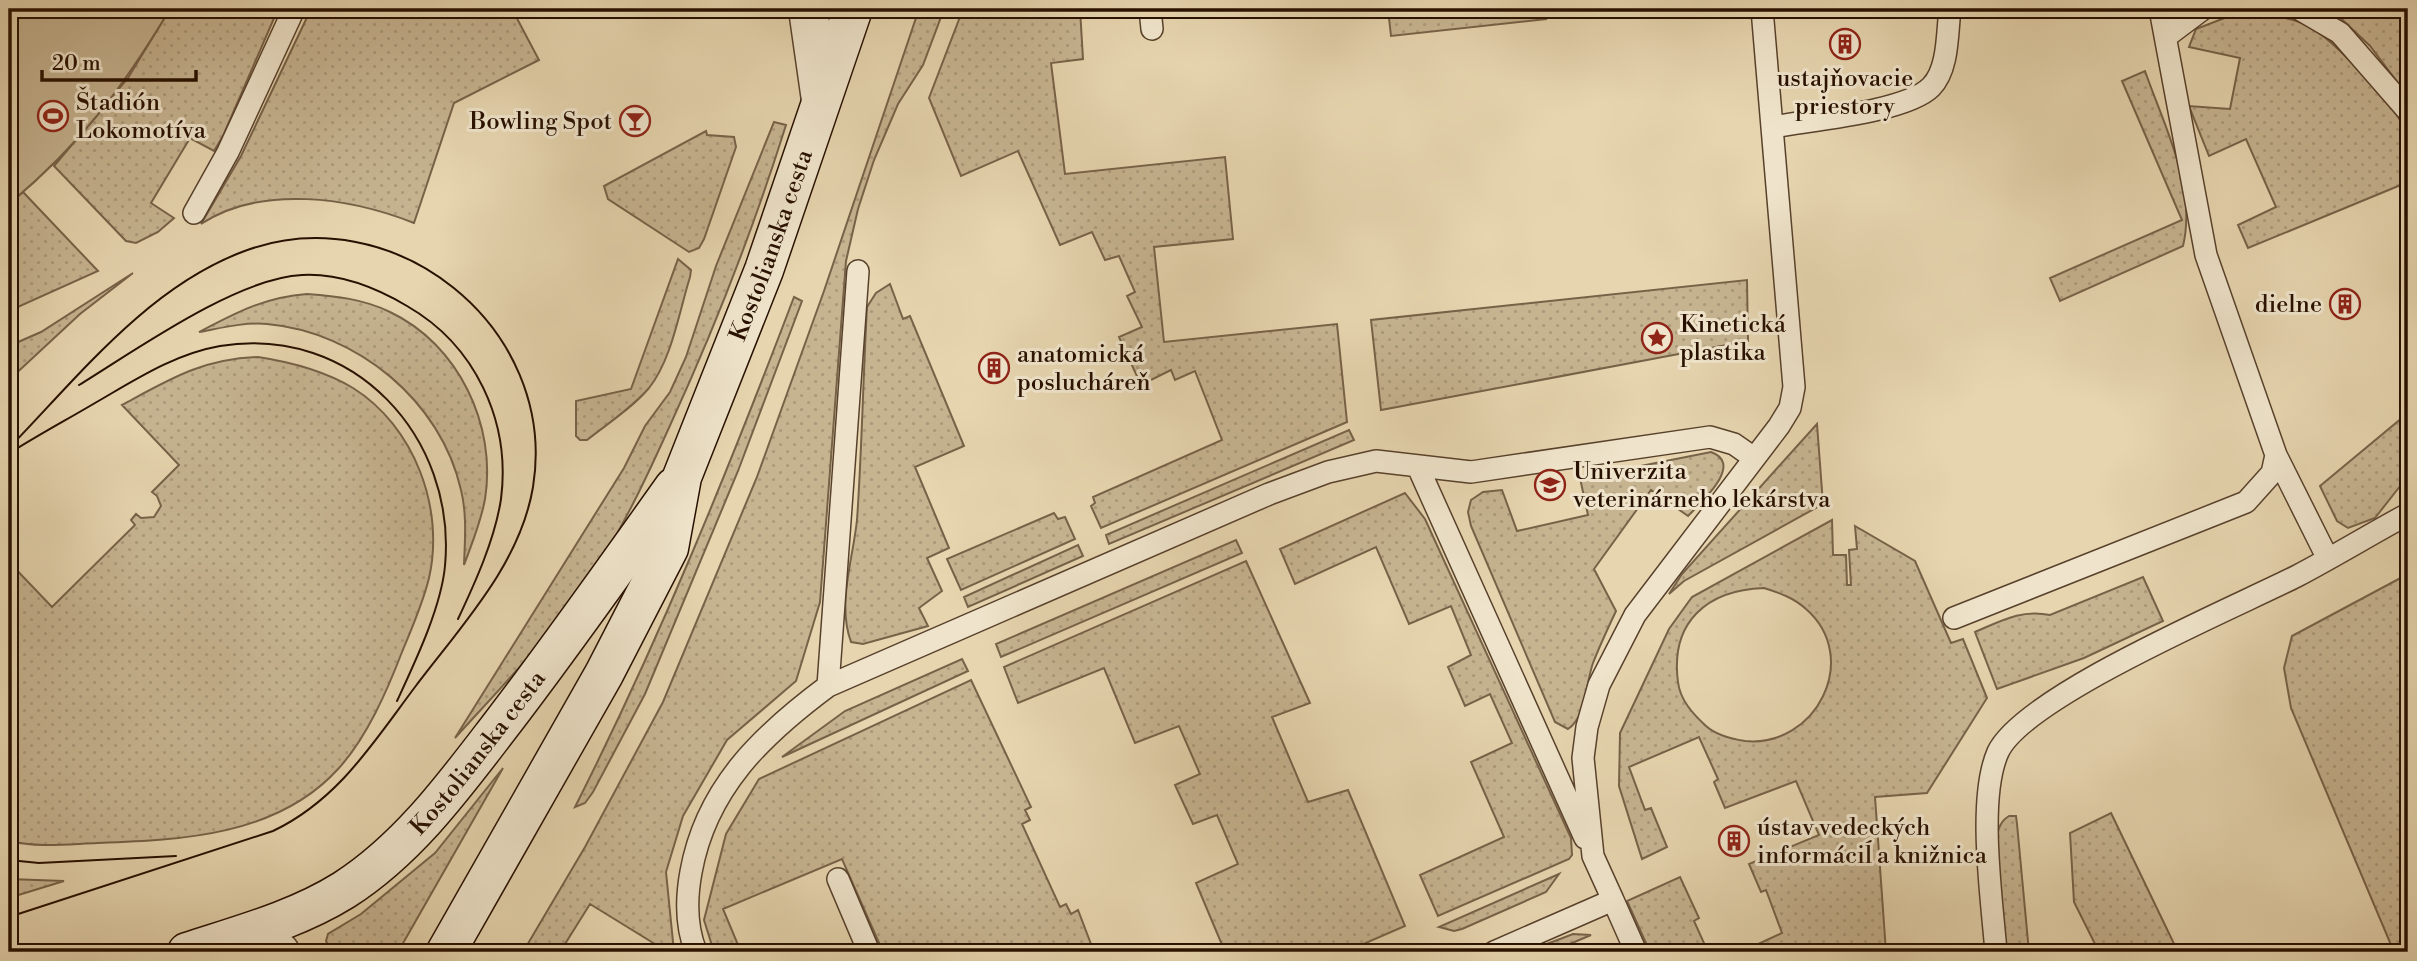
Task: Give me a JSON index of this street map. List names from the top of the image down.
{
  "streets": {
    "street": ["Kostolianska cesta"]
  },
  "places": {
    "building": [
      "ustajňovacie priestory",
      "dielne",
      "anatomická poslucháreň",
      "ústav vedeckých informáciĺ a knižnica"
    ],
    "sports": ["Štadión Lokomotíva"],
    "bar": ["Bowling Spot"],
    "place": ["Kinetická plastika"],
    "school or university": ["Univerzita veterinárneho lekárstva"]
  },
  "scale_bar": "20 m"
}
